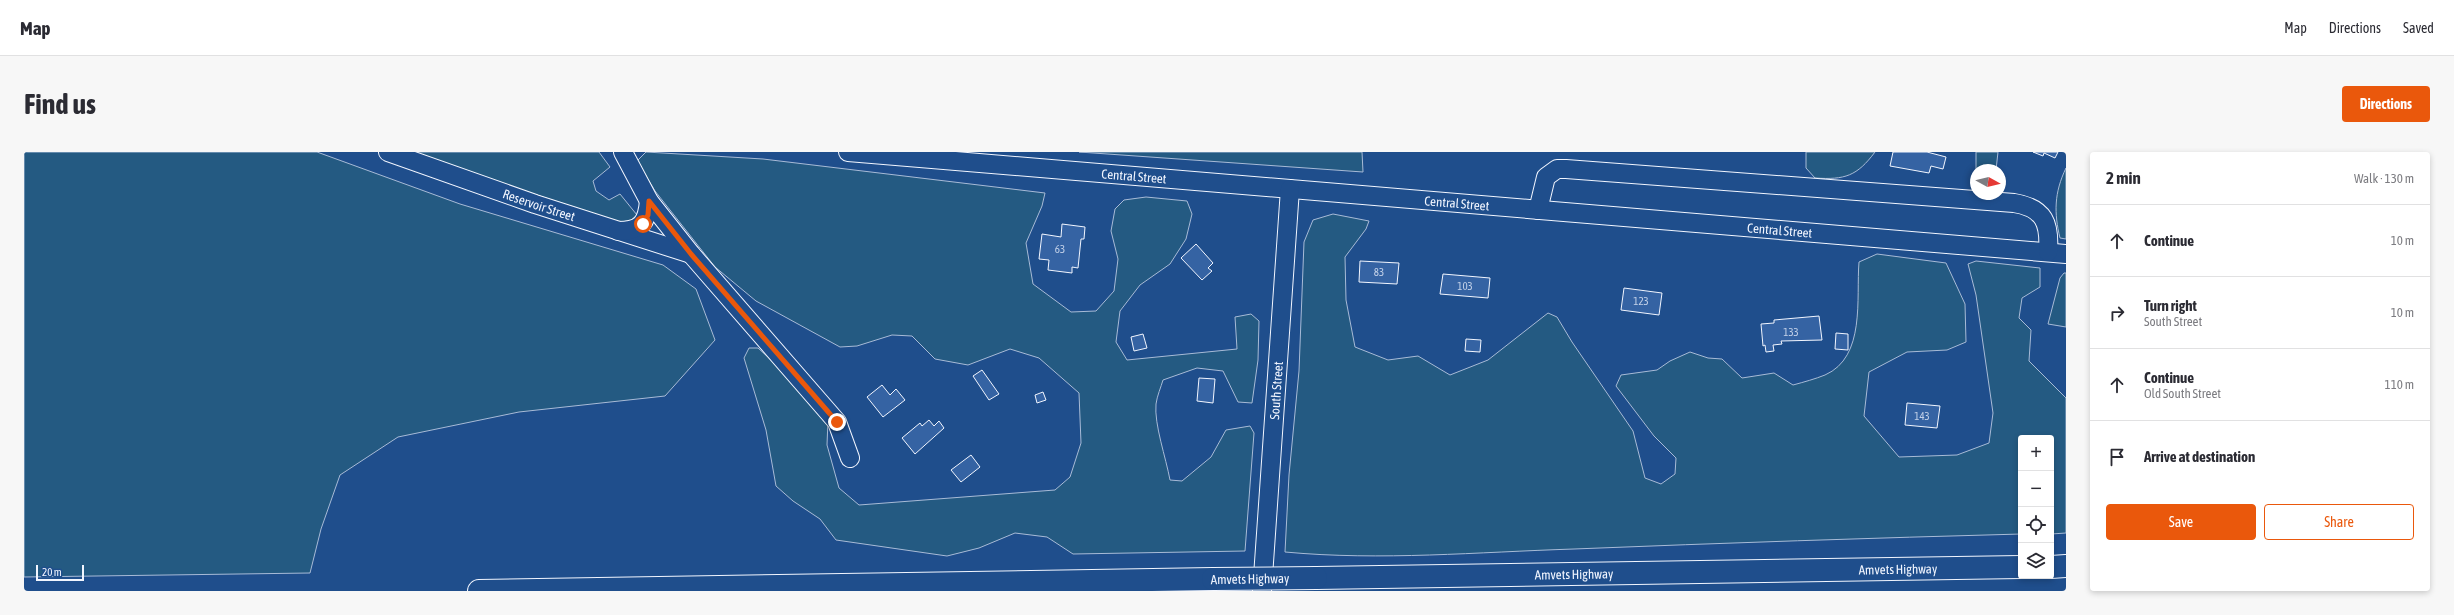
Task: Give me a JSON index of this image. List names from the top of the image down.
{
  "streets": {
    "highway": ["Amvets Highway"],
    "street": ["Central Street", "Reservoir Street", "South Street"]
  },
  "crossings": [
    ["Central Street", "South Street"]
  ],
  "house_numbers": [
    "63",
    "83",
    "103",
    "123",
    "133",
    "143"
  ],
  "scale_bar": "20 m",
  "north": "right",
  "page": {
    "header": "Map",
    "nav": ["Map", "Directions", "Saved"],
    "buttons": [
      "Directions",
      ["Save", "Share"]
    ],
    "title": "Find us",
    "heading": ["2 min", "Walk · 130 m"],
    "list": [
      ["Continue", "10 m"],
      ["Turn right", "South Street", "10 m"],
      ["Continue", "Old South Street", "110 m"],
      "Arrive at destination"
    ],
    "map_buttons": ["+", "−"],
    "scale": "20 m"
  }
}
